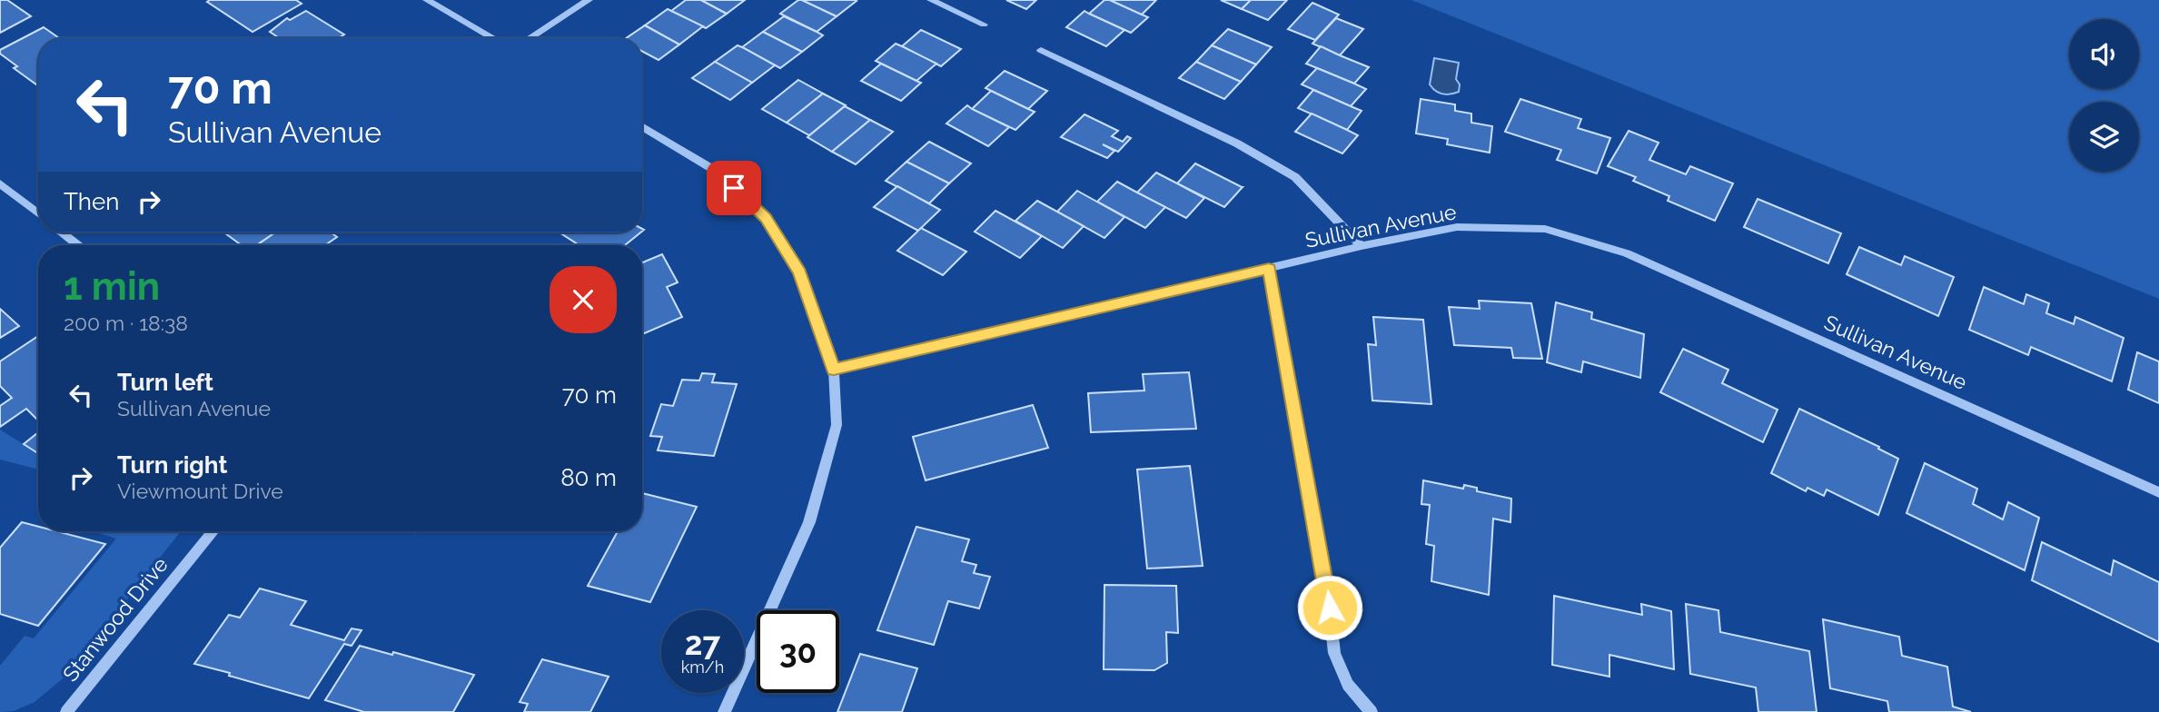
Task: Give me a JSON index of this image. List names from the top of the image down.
{
  "streets": {
    "street": ["Sullivan Avenue", "Stanwood Drive"]
  },
  "page": {
    "turn": ["70 m", "Sullivan Avenue"],
    "then": "Then",
    "heading": ["1 min", "200 m · 18:38"],
    "list": [
      {
        "name": "Turn left",
        "note": "Sullivan Avenue",
        "value": "70 m"
      },
      {
        "name": "Turn right",
        "note": "Viewmount Drive",
        "value": "80 m"
      }
    ],
    "speed": "27 km/h",
    "limit": "30"
  }
}
